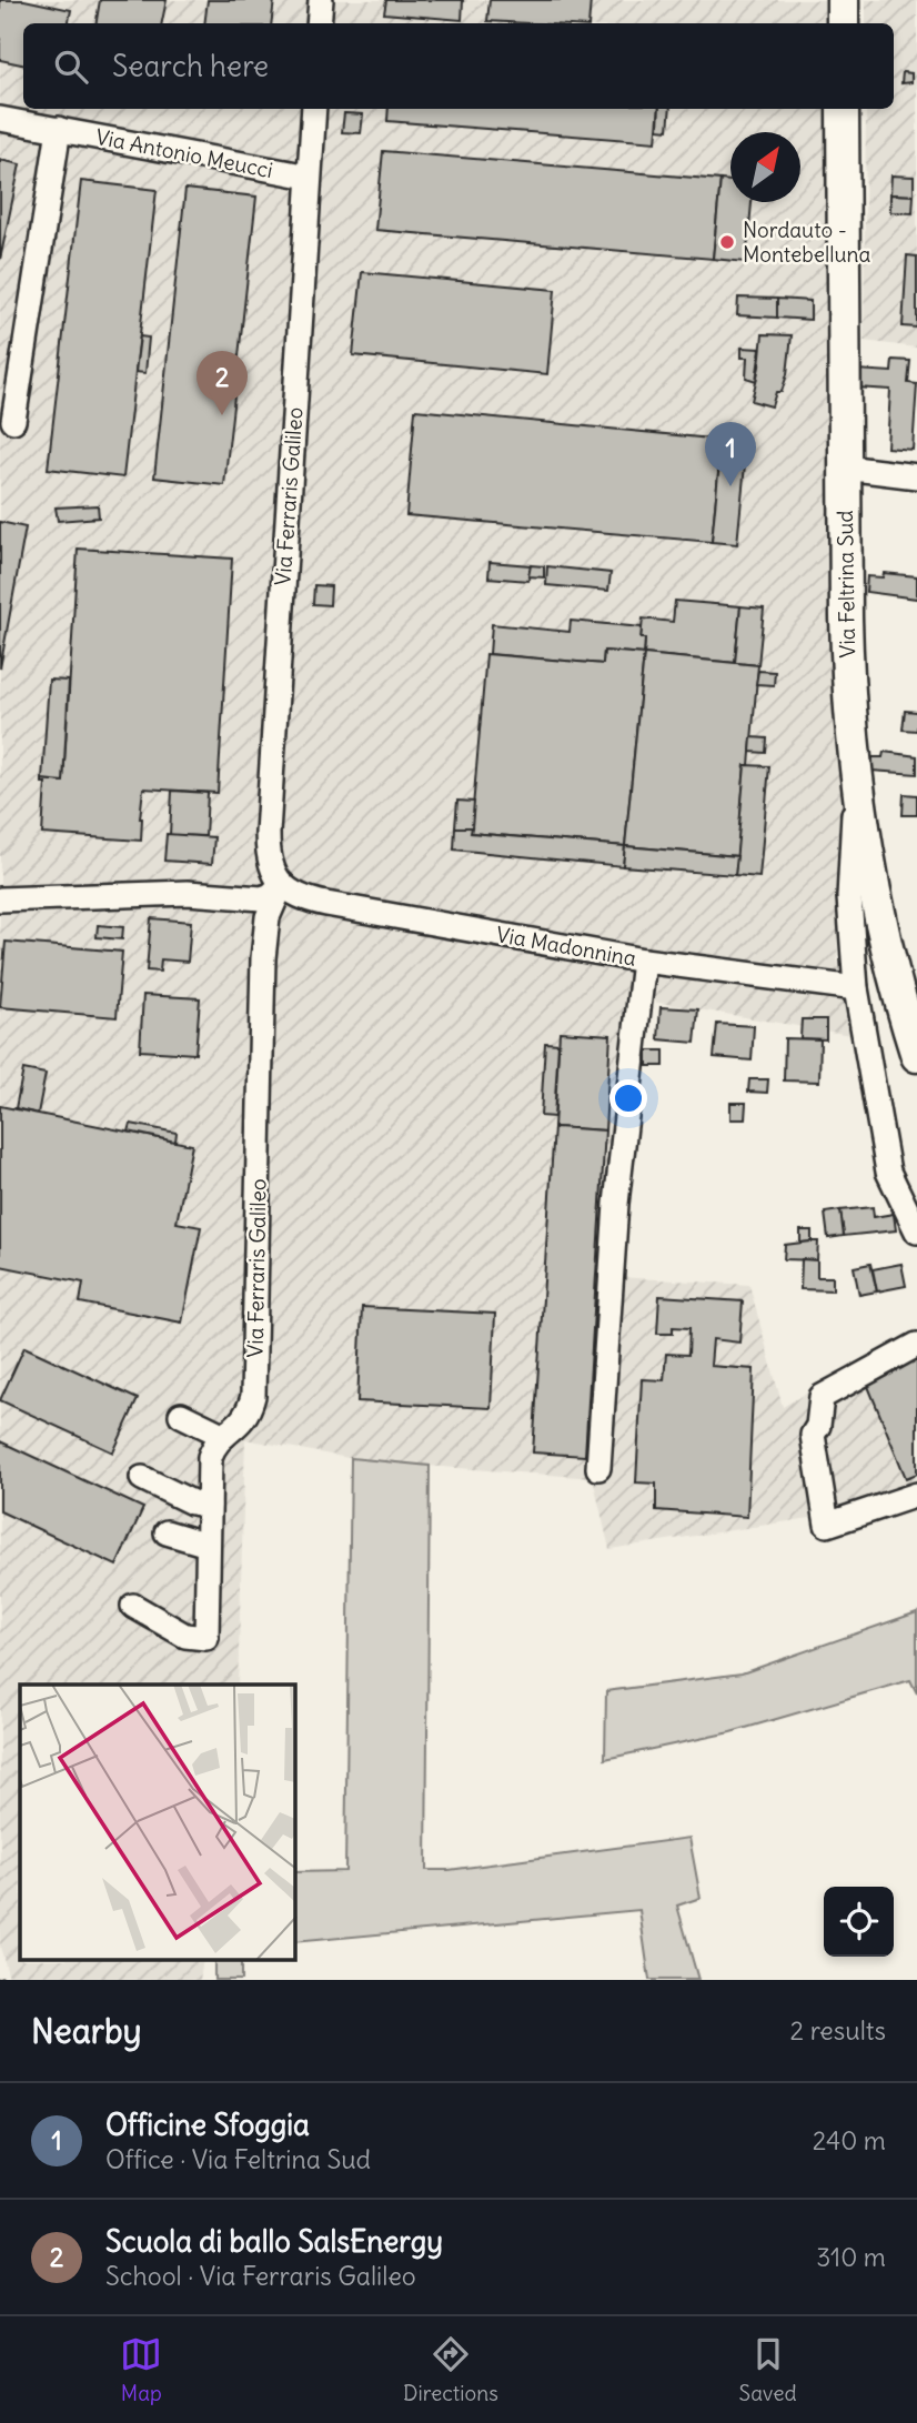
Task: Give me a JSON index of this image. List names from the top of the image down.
{
  "streets": {
    "main road": ["Via Feltrina Sud"],
    "street": ["Via Antonio Meucci", "Via Ferraris Galileo", "Via Madonnina"]
  },
  "crossings": [
    ["Via Antonio Meucci", "Via Ferraris Galileo"],
    ["Via Ferraris Galileo", "Via Madonnina"]
  ],
  "places": ["Nordauto - Montebelluna"],
  "north": "top right",
  "page": {
    "search": "Search here",
    "pins": ["2", "1"],
    "heading": ["Nearby", "2 results"],
    "list": [
      {
        "mark": "1",
        "name": "Officine Sfoggia",
        "note": "Office · Via Feltrina Sud",
        "value": "240 m"
      },
      {
        "mark": "2",
        "name": "Scuola di ballo SalsEnergy",
        "note": "School · Via Ferraris Galileo",
        "value": "310 m"
      }
    ],
    "nav": ["Map", "Directions", "Saved"]
  }
}
